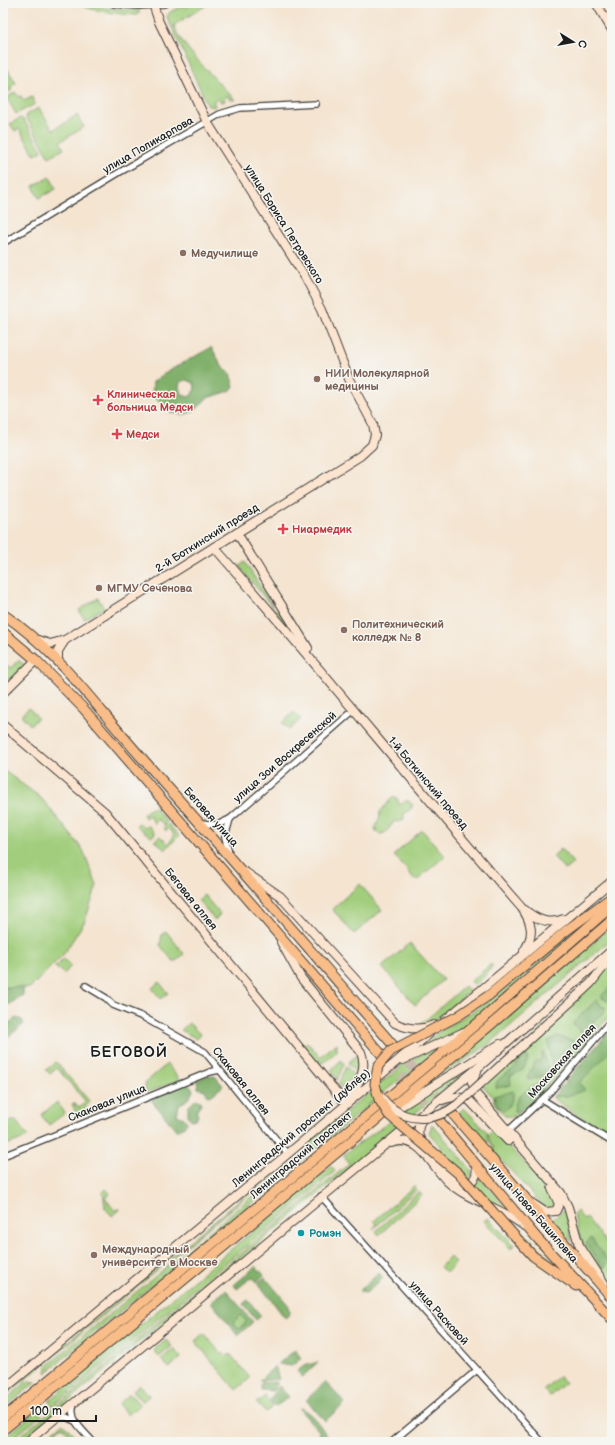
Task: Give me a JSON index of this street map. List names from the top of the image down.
{
  "streets": {
    "main road": [
      "улица Бориса Петровского",
      "2-й Боткинский проезд",
      "1-й Боткинский проезд",
      "Беговая улица",
      "Беговая аллея",
      "Ленинградский проспект (дублёр)",
      "Ленинградский проспект",
      "улица Новая Башиловка"
    ],
    "street": [
      "улица Поликарпова",
      "улица Зои Воскресенской",
      "Московская аллея",
      "Скаковая аллея",
      "Скаковая улица",
      "улица Расковой"
    ]
  },
  "crossings": [
    ["улица Поликарпова", "улица Бориса Петровского"],
    ["улица Бориса Петровского", "2-й Боткинский проезд"],
    ["2-й Боткинский проезд", "1-й Боткинский проезд"],
    ["2-й Боткинский проезд", "Беговая улица"],
    ["улица Зои Воскресенской", "1-й Боткинский проезд"],
    ["улица Зои Воскресенской", "Беговая улица"],
    ["1-й Боткинский проезд", "Ленинградский проспект (дублёр)"],
    ["Беговая аллея", "Ленинградский проспект (дублёр)"],
    ["Скаковая аллея", "Скаковая улица"],
    ["Скаковая аллея", "Ленинградский проспект (дублёр)"]
  ],
  "districts": ["БЕГОВОЙ"],
  "places": {
    "other": [
      "Медучилище",
      "НИИ Молекулярной медицины",
      "МГМУ Сеченова",
      "Политехнический колледж № 8",
      "Ромэн",
      "Международный университет в Москве"
    ],
    "health": ["Клиническая больница Медси", "Медси", "Ниармедик"]
  },
  "scale_bar": "100 m",
  "north": "right"
}
